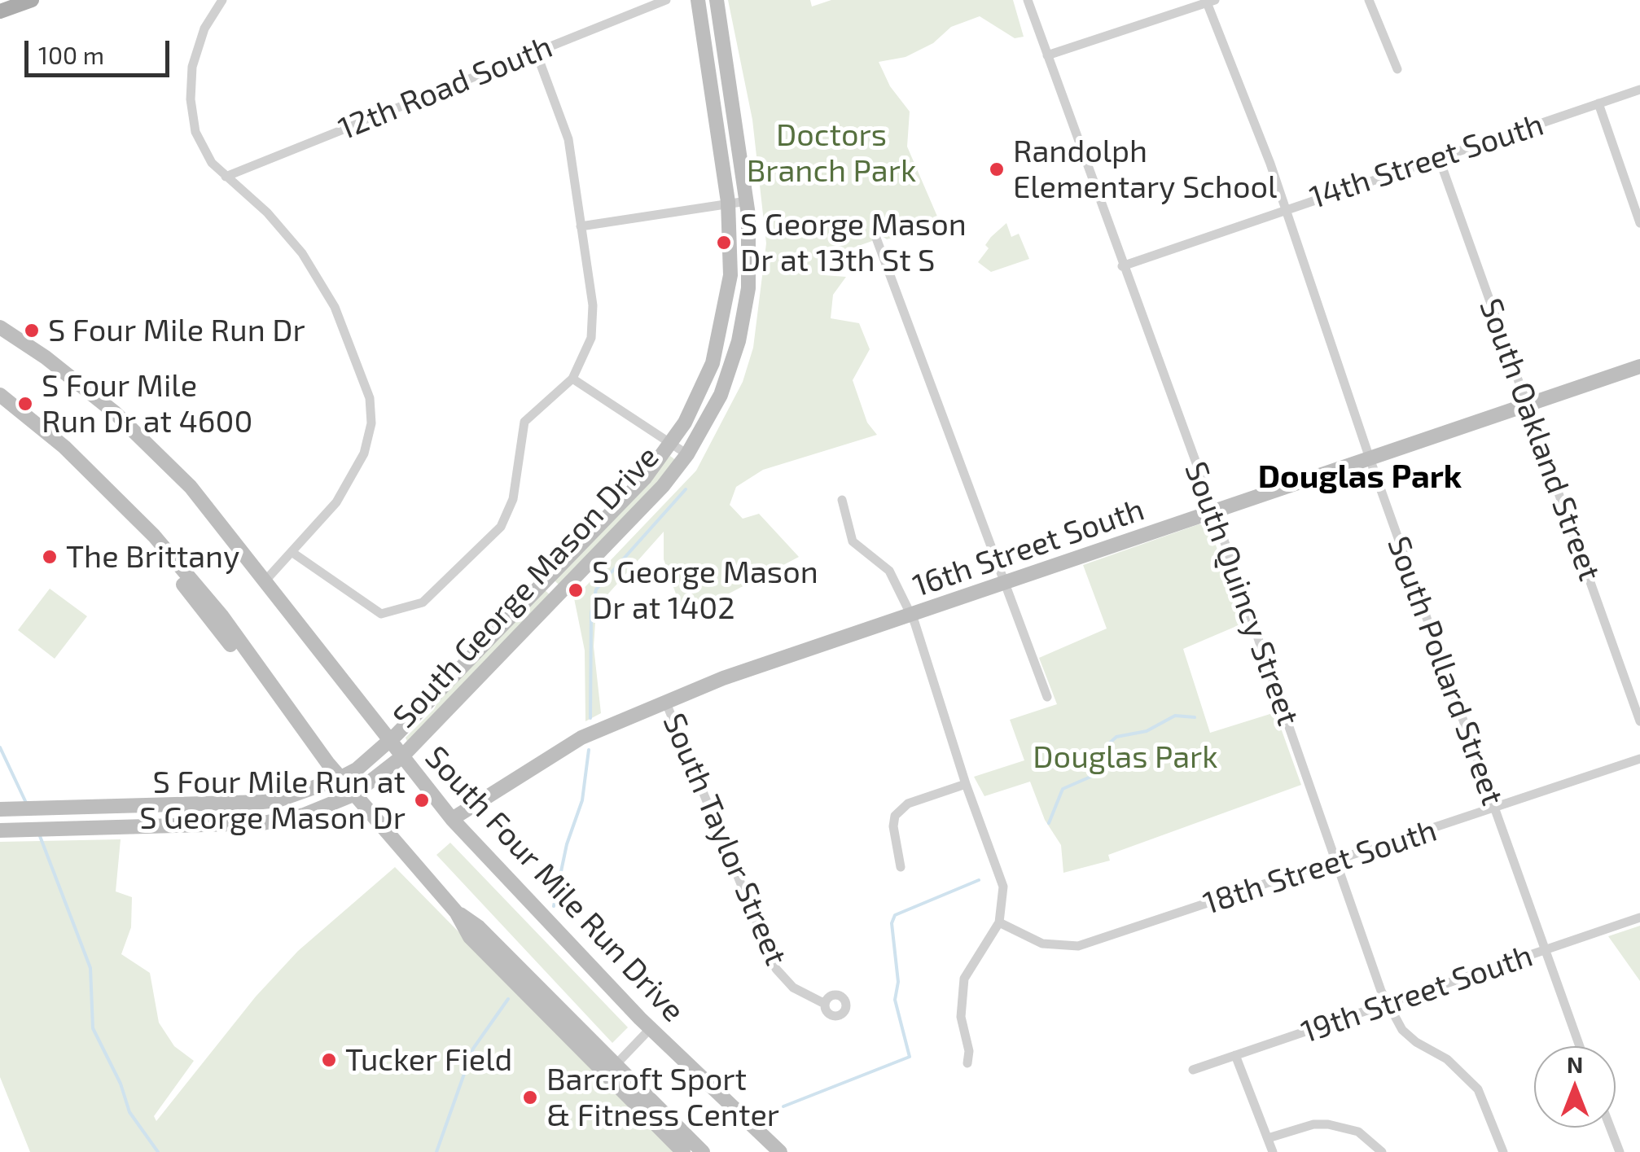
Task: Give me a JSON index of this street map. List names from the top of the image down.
{
  "streets": {
    "main road": ["16th Street South", "South George Mason Drive", "South Four Mile Run Drive"],
    "street": [
      "12th Road South",
      "14th Street South",
      "South Oakland Street",
      "South Quincy Street",
      "South Pollard Street",
      "South Taylor Street",
      "18th Street South",
      "19th Street South"
    ]
  },
  "crossings": [
    ["14th Street South", "South Oakland Street"],
    ["14th Street South", "South Quincy Street"],
    ["14th Street South", "South Pollard Street"],
    ["South Oakland Street", "16th Street South"],
    ["16th Street South", "South Quincy Street"],
    ["16th Street South", "South Pollard Street"],
    ["16th Street South", "South Taylor Street"],
    ["16th Street South", "South Four Mile Run Drive"],
    ["South George Mason Drive", "South Four Mile Run Drive"],
    ["South Quincy Street", "18th Street South"],
    ["South Quincy Street", "19th Street South"],
    ["South Pollard Street", "18th Street South"],
    ["South Pollard Street", "19th Street South"]
  ],
  "districts": ["Douglas Park"],
  "parks": ["Doctors Branch Park", "Douglas Park"],
  "places": [
    "Randolph Elementary School",
    "S George Mason Dr at 13th St S",
    "S Four Mile Run Dr",
    "S Four Mile Run Dr at 4600",
    "The Brittany",
    "S George Mason Dr at 1402",
    "S Four Mile Run at S George Mason Dr",
    "Tucker Field",
    "Barcroft Sport & Fitness Center"
  ],
  "scale_bar": "100 m",
  "north": "top"
}
